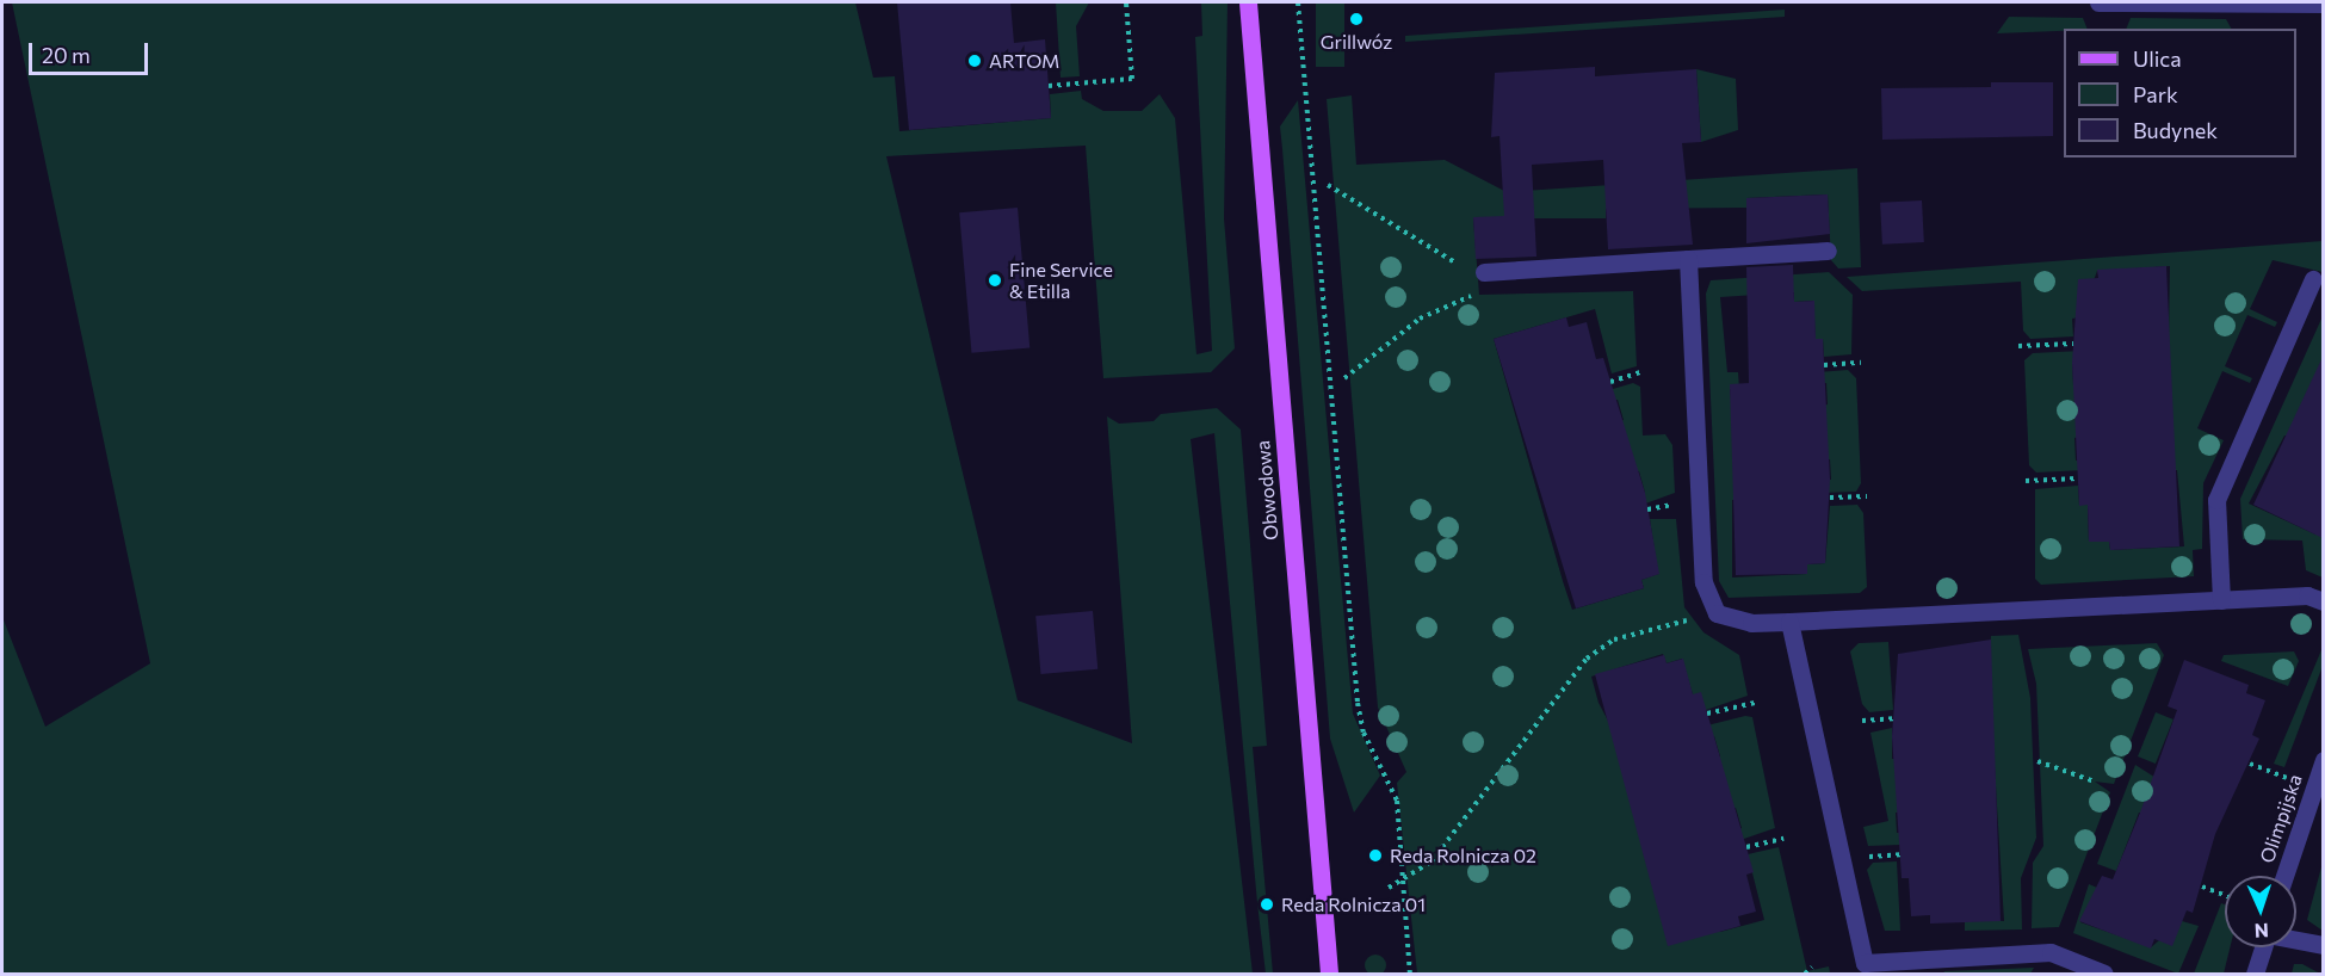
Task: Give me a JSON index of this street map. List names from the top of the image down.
{
  "streets": {
    "main road": ["Obwodowa"],
    "street": ["Olimpijska"]
  },
  "places": [
    "Grillwóz",
    "ARTOM",
    "Fine Service & Etilla",
    "Reda Rolnicza 02",
    "Reda Rolnicza 01"
  ],
  "legend": ["Ulica", "Park", "Budynek"],
  "scale_bar": "20 m",
  "north": "bottom"
}
